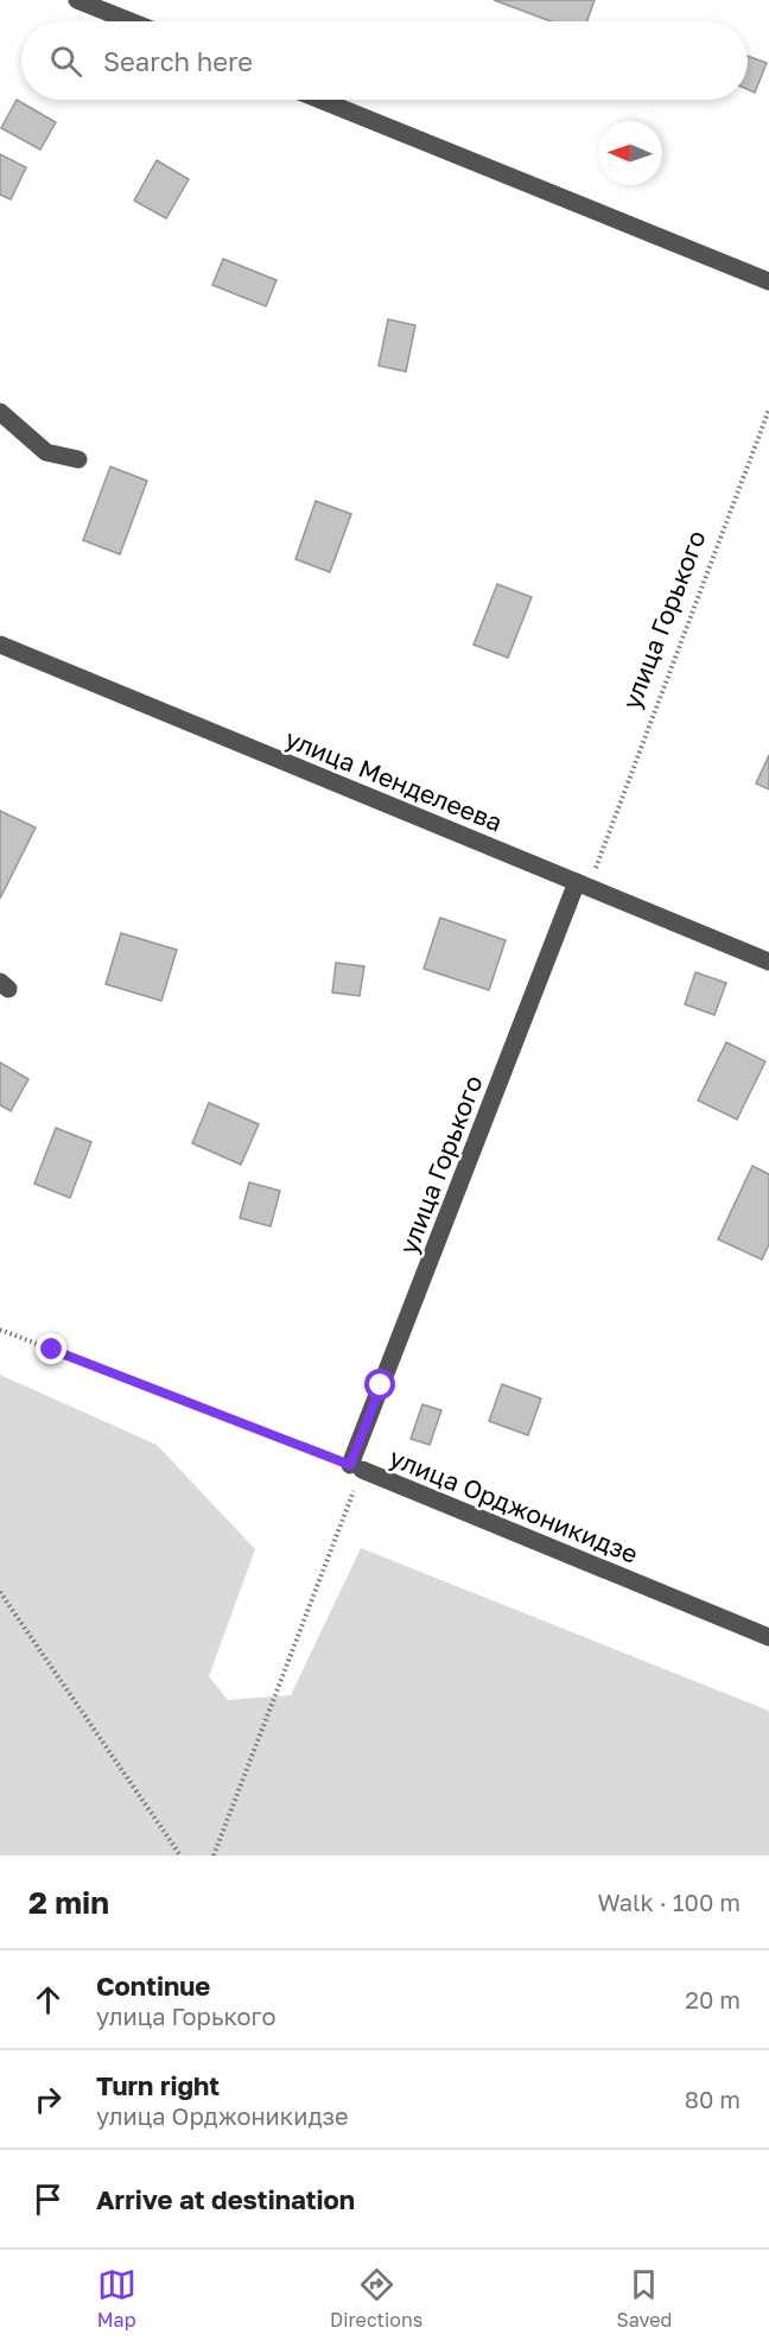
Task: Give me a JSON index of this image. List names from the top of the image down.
{
  "streets": {
    "street": ["улица Горького", "улица Менделеева", "улица Орджоникидзе"]
  },
  "crossings": [
    ["улица Горького", "улица Менделеева"],
    ["улица Горького", "улица Орджоникидзе"]
  ],
  "north": "left",
  "page": {
    "search": "Search here",
    "heading": ["2 min", "Walk · 100 m"],
    "list": [
      ["Continue", "улица Горького", "20 m"],
      ["Turn right", "улица Орджоникидзе", "80 m"],
      "Arrive at destination"
    ],
    "nav": ["Map", "Directions", "Saved"]
  }
}
